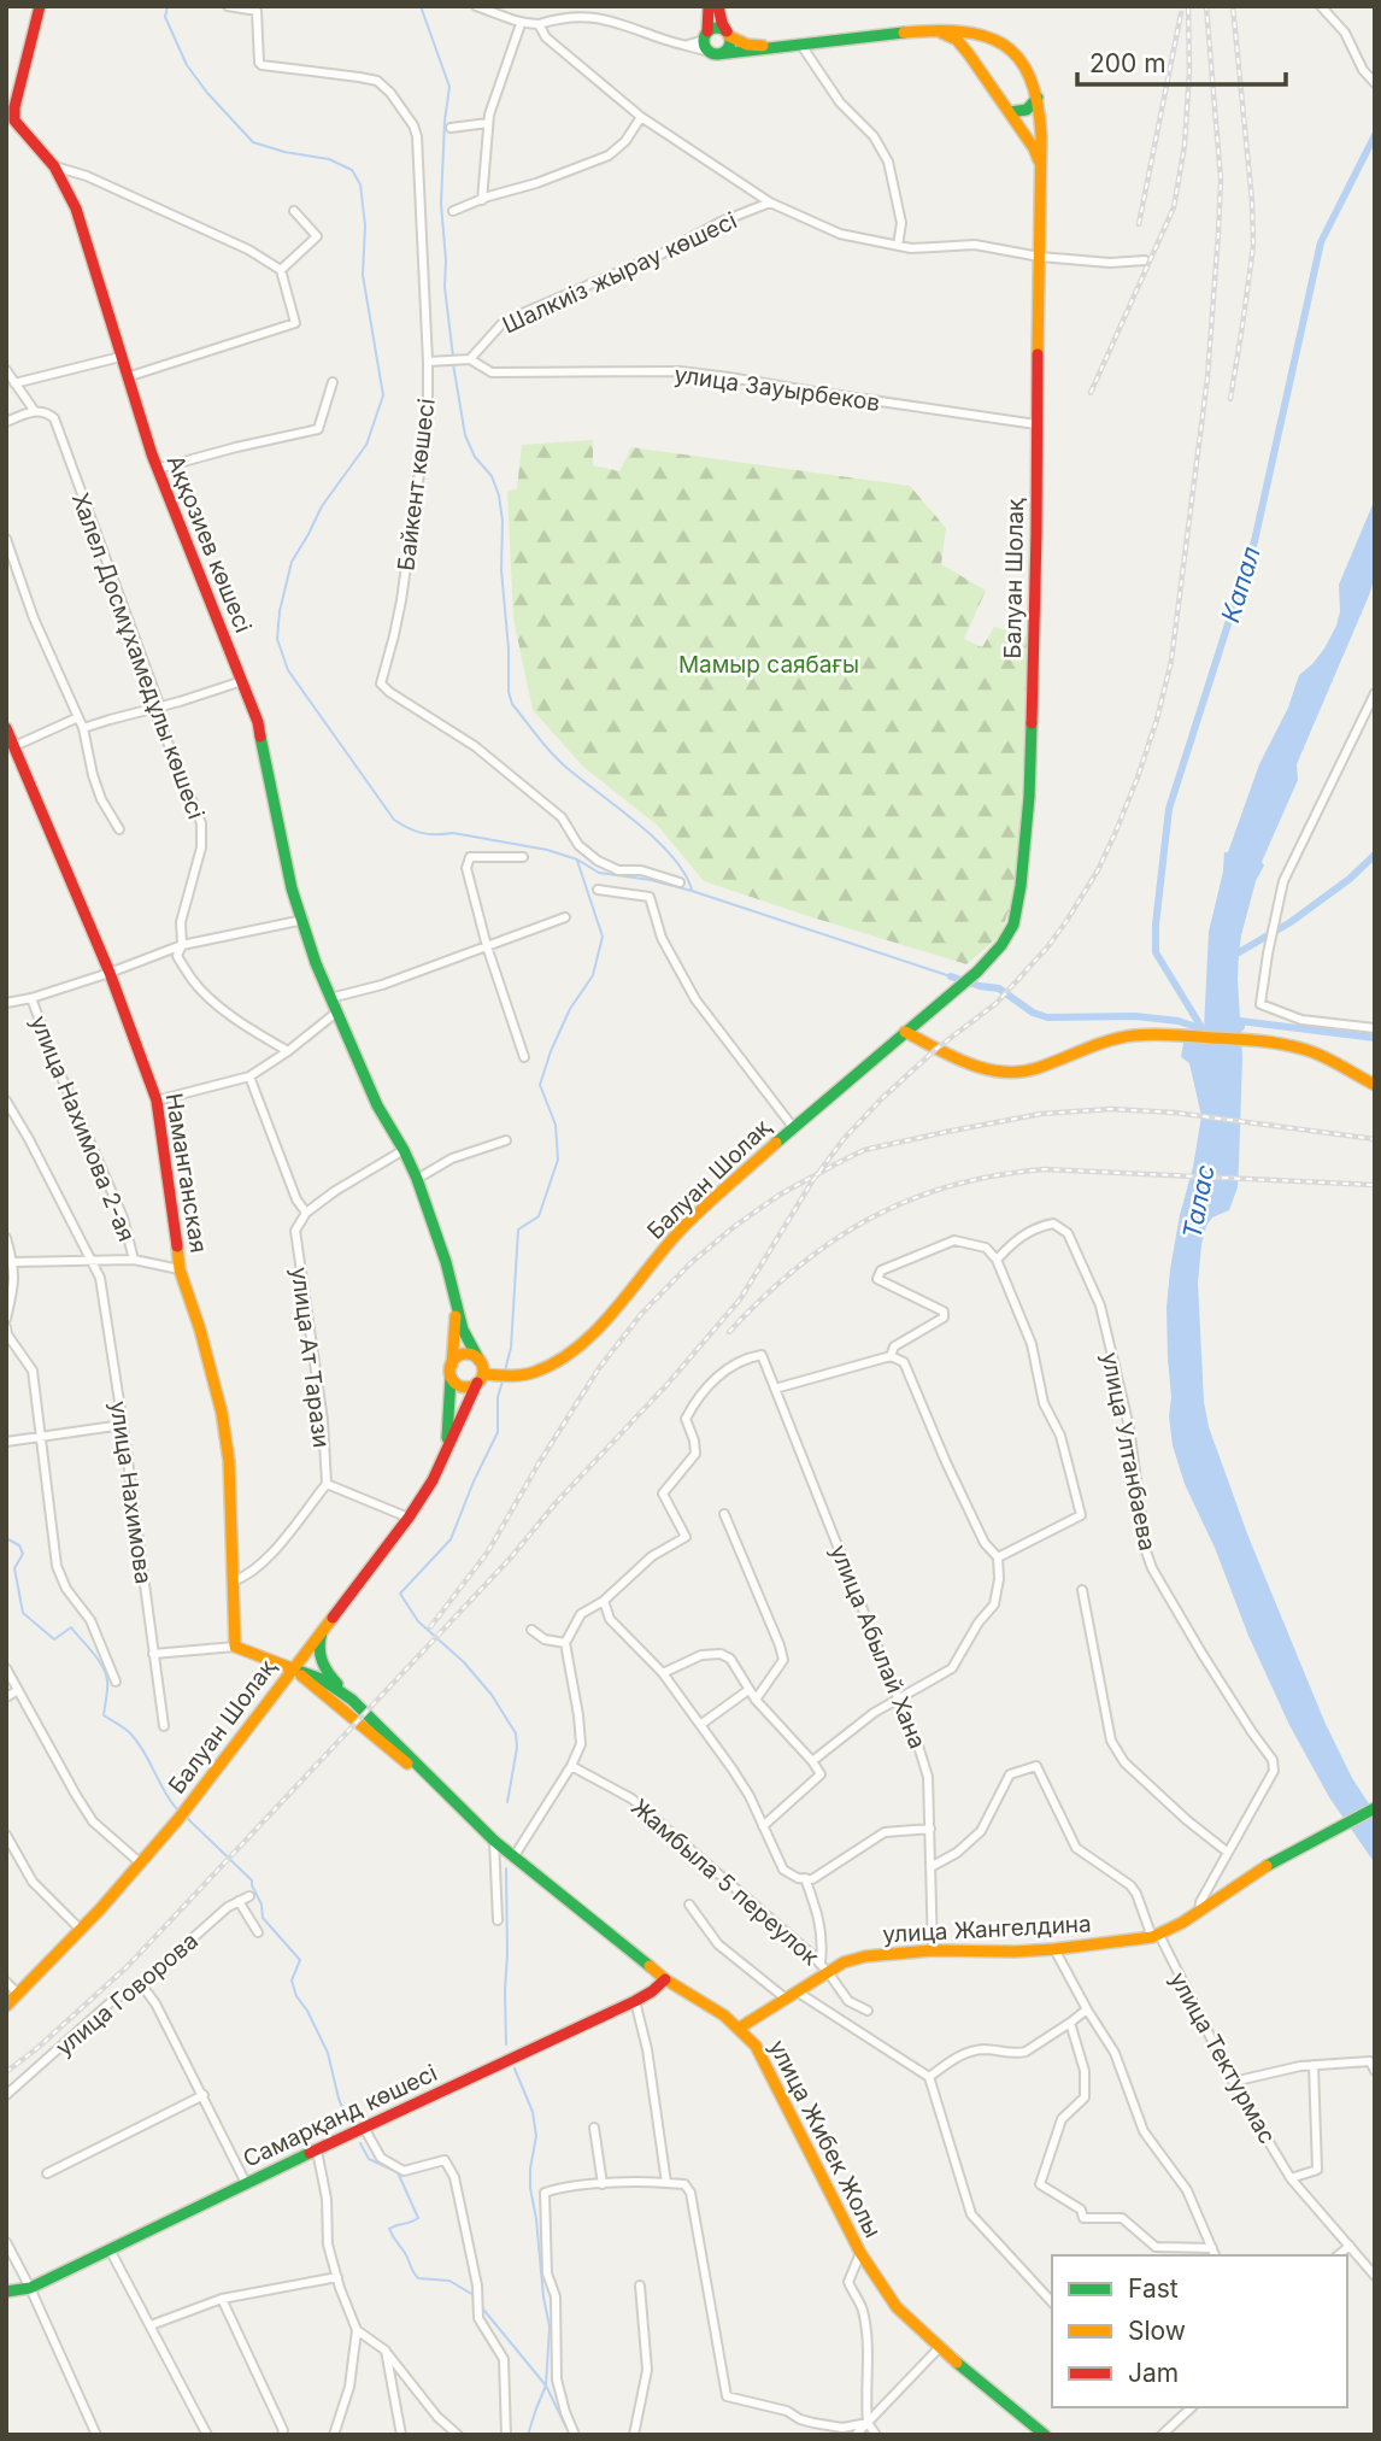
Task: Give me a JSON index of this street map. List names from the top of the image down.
{
  "streets": {
    "main road": [
      "Аққозиев көшесі",
      "Балуан Шолақ",
      "Наманганская",
      "улица Жангелдина",
      "Самарқанд көшесі",
      "улица Жибек Жолы"
    ],
    "street": [
      "Шалкиіз жырау көшесі",
      "улица Зауырбеков",
      "Байкент көшесі",
      "Халел Досмұхамедұлы көшесі",
      "улица Нахимова 2-ая",
      "улица Ат Тарази",
      "улица Ултанбаева",
      "улица Нахимова",
      "улица Абылай Хана",
      "Жамбыла 5 переулок",
      "улица Говорова",
      "улица Тектурмас"
    ]
  },
  "crossings": [
    ["Шалкиіз жырау көшесі", "улица Зауырбеков"],
    ["улица Зауырбеков", "Балуан Шолақ"],
    ["Аққозиев көшесі", "Балуан Шолақ"],
    ["Балуан Шолақ", "улица Жибек Жолы"],
    ["улица Ултанбаева", "улица Жангелдина"],
    ["улица Абылай Хана", "улица Жангелдина"],
    ["улица Абылай Хана", "улица Тектурмас"],
    ["Жамбыла 5 переулок", "улица Жангелдина"],
    ["улица Жангелдина", "улица Тектурмас"],
    ["улица Жангелдина", "улица Жибек Жолы"],
    ["Самарқанд көшесі", "улица Жибек Жолы"]
  ],
  "water": ["Капал", "Талас"],
  "parks": ["Мамыр саябағы"],
  "legend": ["Fast", "Slow", "Jam"],
  "scale_bar": "200 m"
}
